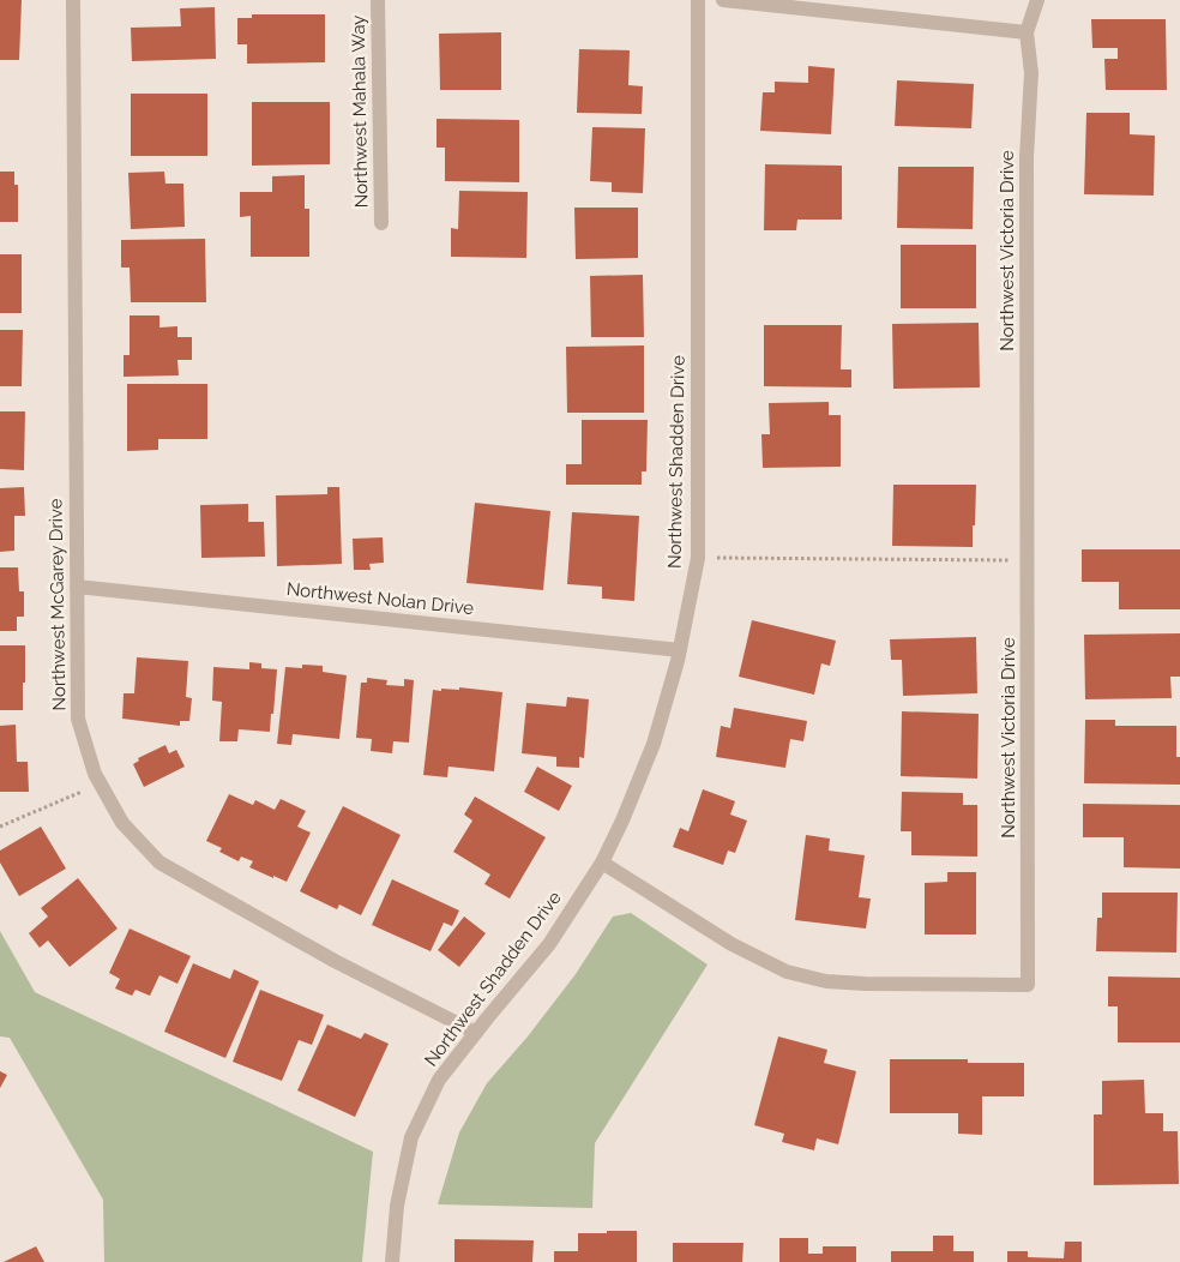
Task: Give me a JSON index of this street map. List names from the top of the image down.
{
  "streets": {
    "street": [
      "Northwest Mahala Way",
      "Northwest Victoria Drive",
      "Northwest Shadden Drive",
      "Northwest Nolan Drive",
      "Northwest McGarey Drive"
    ]
  },
  "crossings": [
    ["Northwest Victoria Drive", "Northwest Shadden Drive"],
    ["Northwest Shadden Drive", "Northwest Nolan Drive"],
    ["Northwest Shadden Drive", "Northwest McGarey Drive"],
    ["Northwest Nolan Drive", "Northwest McGarey Drive"]
  ]
}
